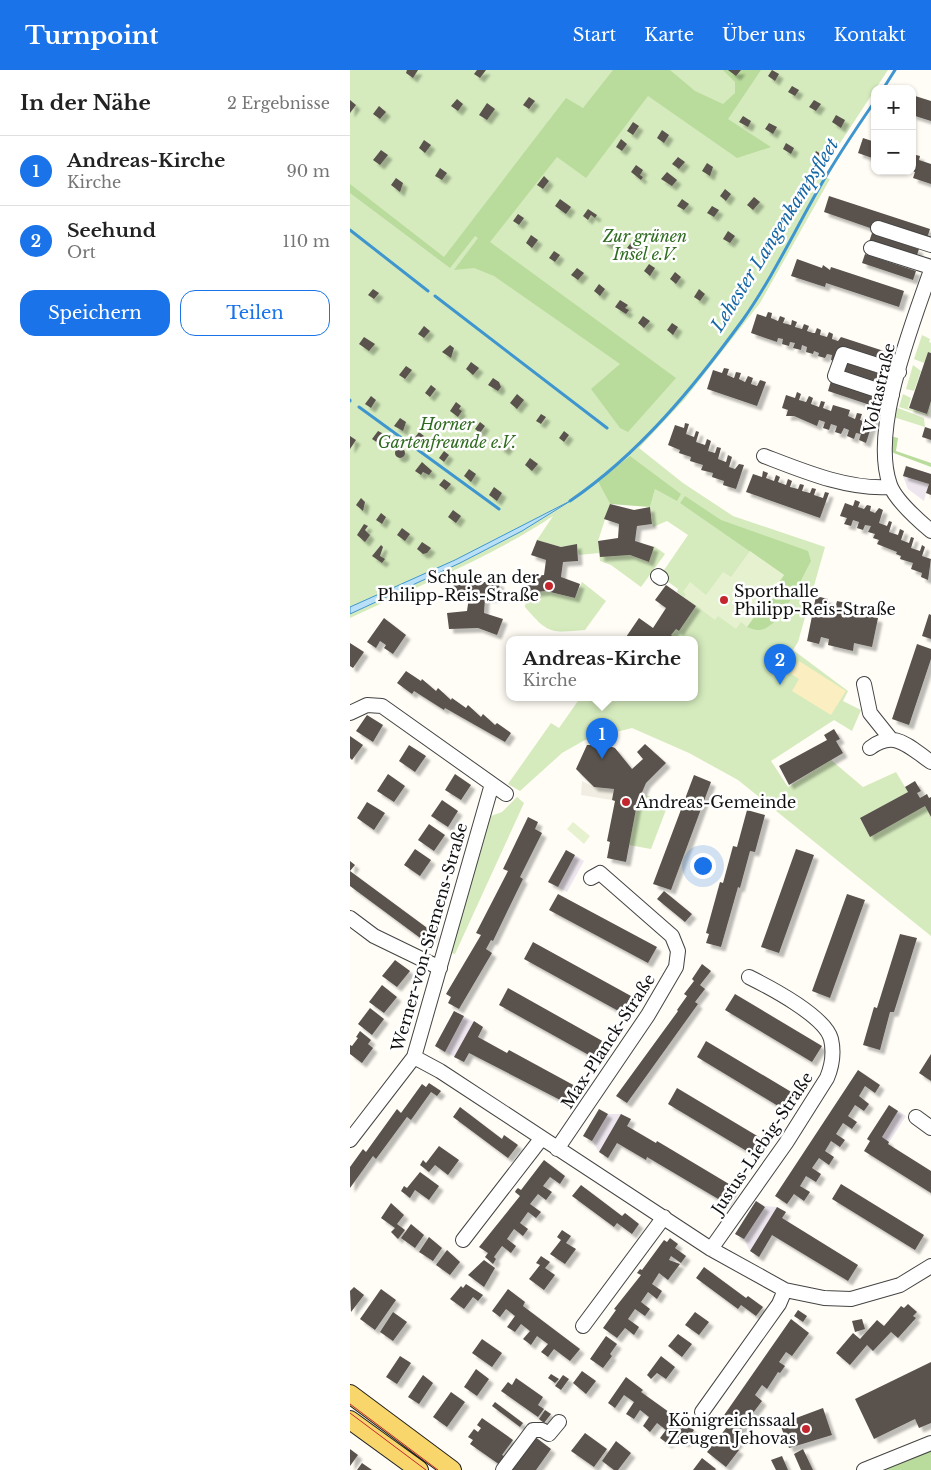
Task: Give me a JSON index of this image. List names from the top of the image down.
{
  "streets": {
    "street": [
      "Voltastraße",
      "Werner-von-Siemens-Straße",
      "Max-Planck-Straße",
      "Justus-Liebig-Straße"
    ]
  },
  "water": ["Lehester Langenkampsfleet"],
  "parks": ["Zur grünen Insel e.V.", "Horner Gartenfreunde e.V."],
  "places": [
    "Schule an der Philipp-Reis-Straße",
    "Sporthalle Philipp-Reis-Straße",
    "Andreas-Gemeinde",
    "Königreichssaal Zeugen Jehovas"
  ],
  "page": {
    "header": "Turnpoint",
    "nav": [
      "Start",
      "Karte",
      "Über uns",
      "Kontakt"
    ],
    "heading": ["In der Nähe", "2 Ergebnisse"],
    "map_buttons": ["+", "−"],
    "list": [
      {
        "mark": "1",
        "name": "Andreas-Kirche",
        "note": "Kirche",
        "value": "90 m"
      },
      {
        "mark": "2",
        "name": "Seehund",
        "note": "Ort",
        "value": "110 m"
      }
    ],
    "buttons": ["Speichern", "Teilen"],
    "popup": ["Andreas-Kirche", "Kirche"],
    "pins": ["2", "1"]
  }
}
